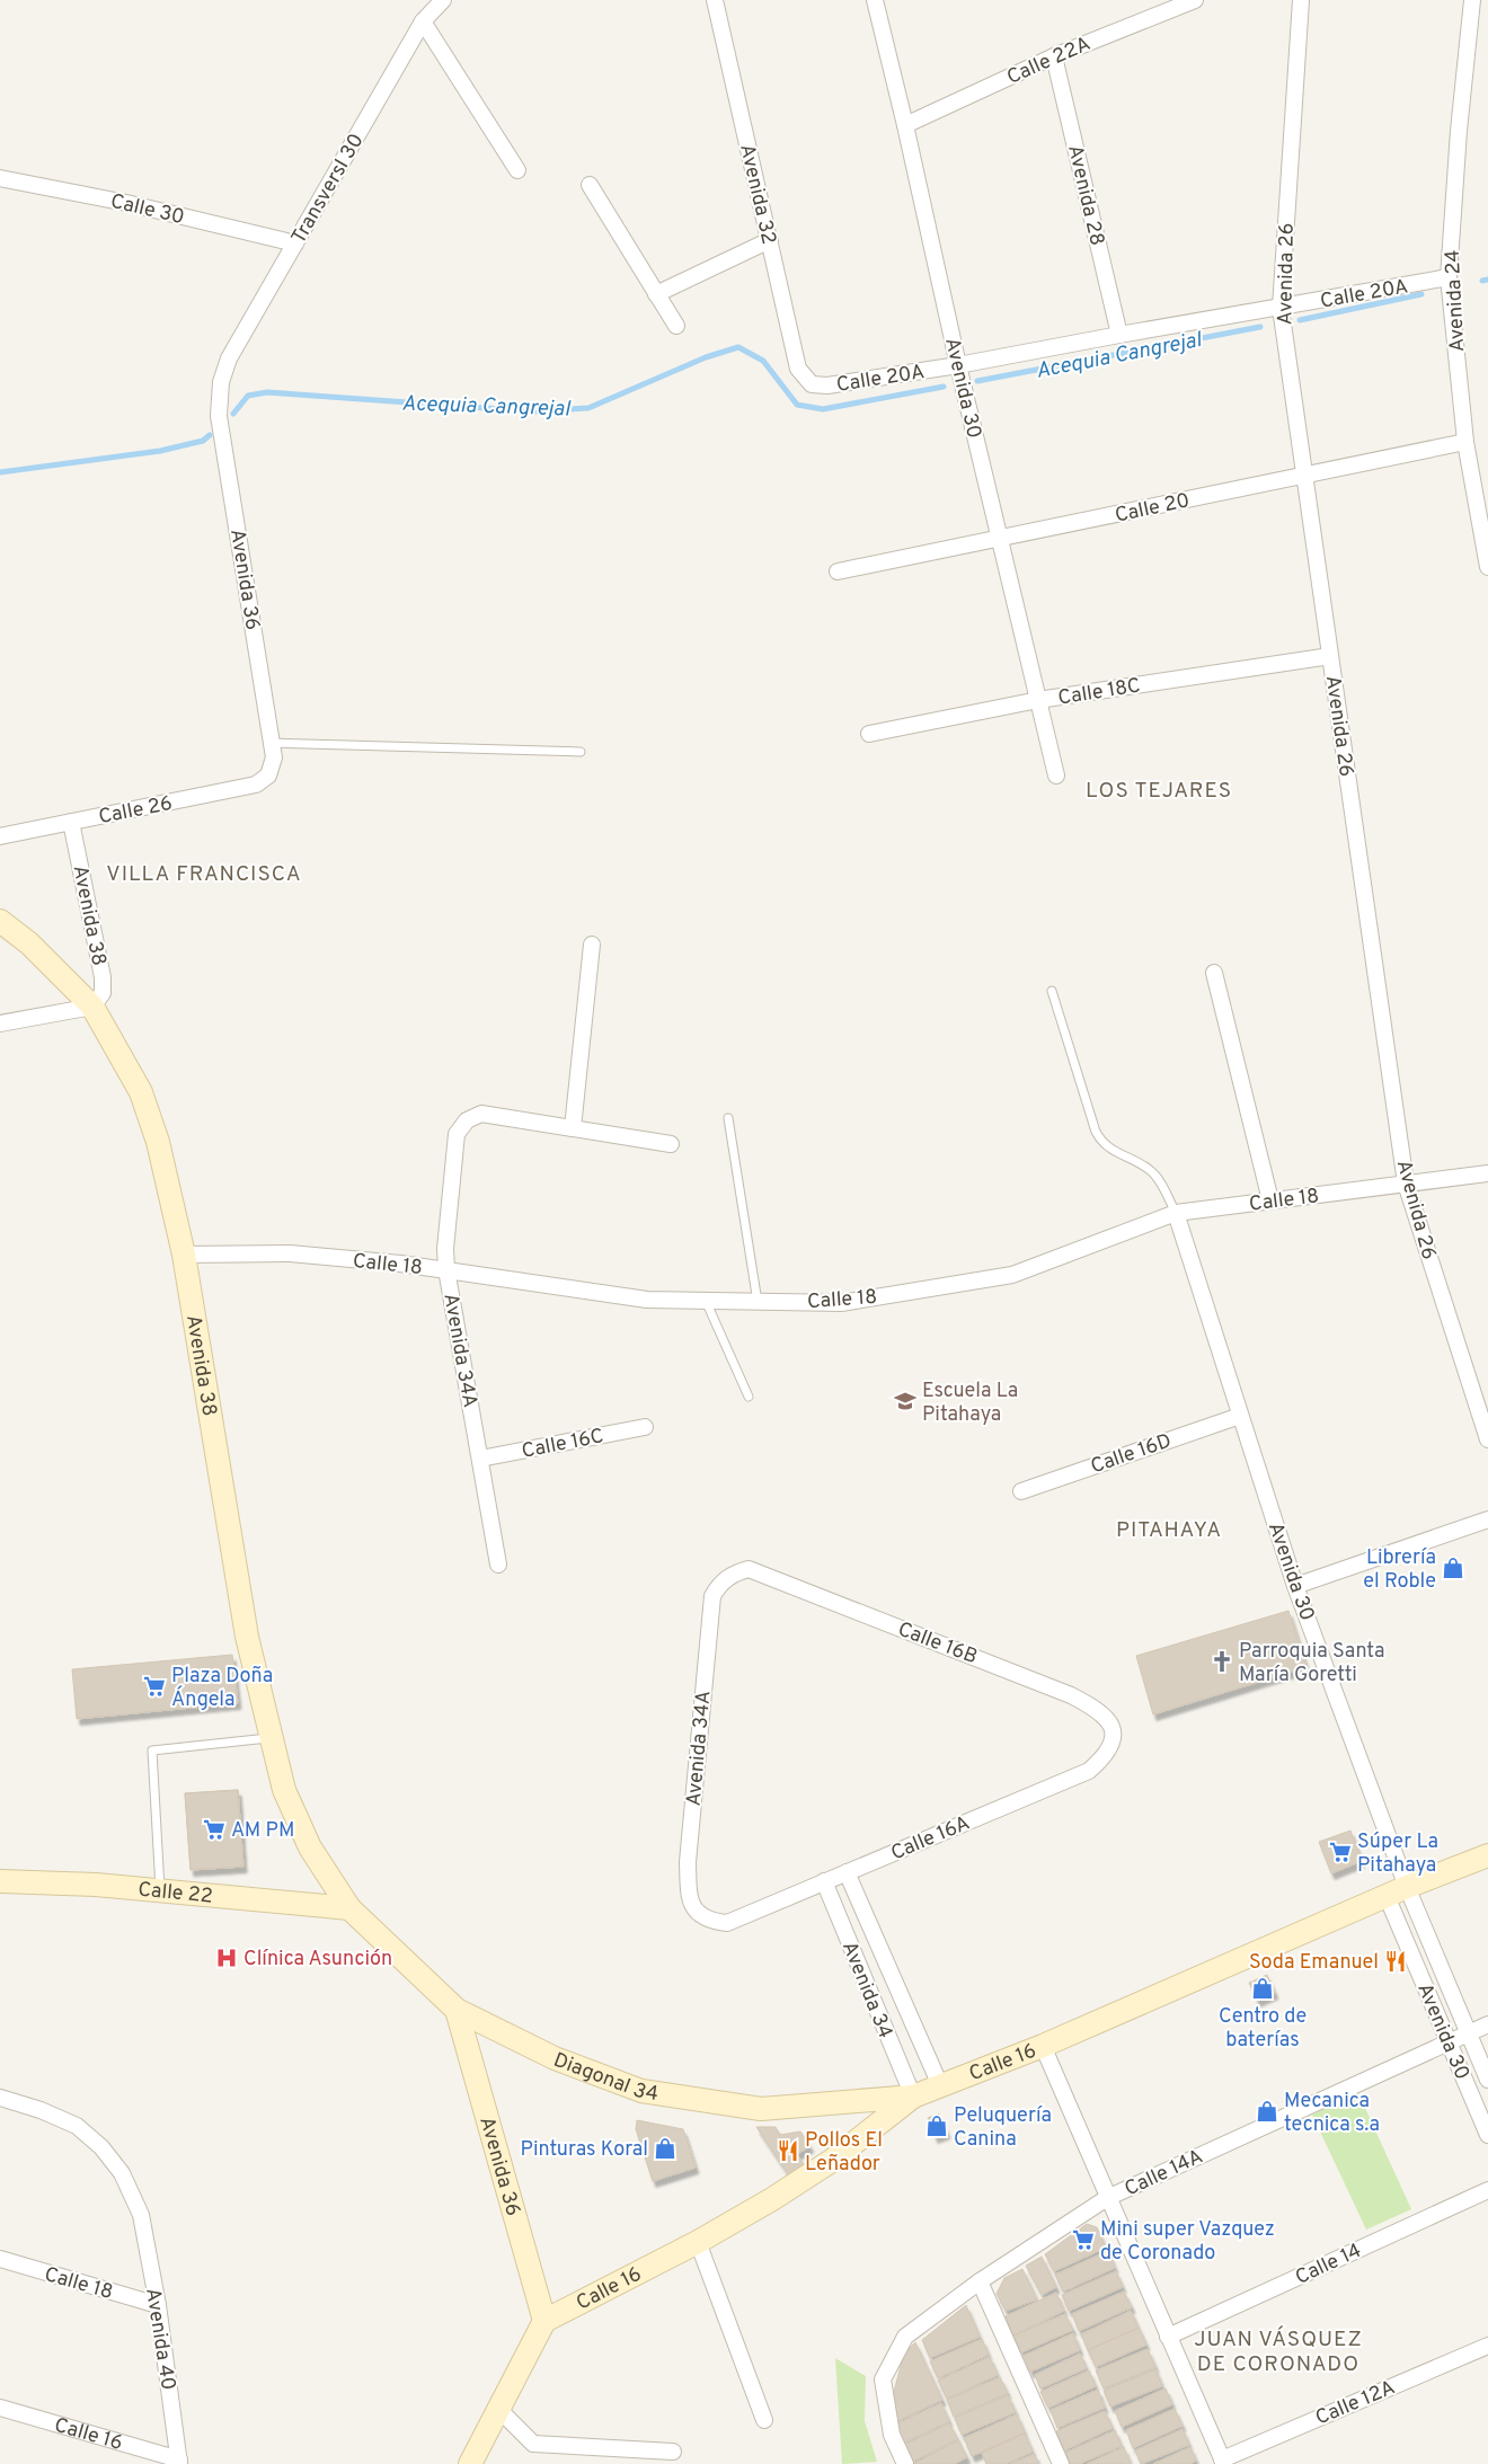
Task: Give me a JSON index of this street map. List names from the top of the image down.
{
  "streets": {
    "street": [
      "Calle 22A",
      "Transversl 30",
      "Avenida 32",
      "Avenida 28",
      "Calle 30",
      "Avenida 26",
      "Calle 20A",
      "Avenida 24",
      "Avenida 30",
      "Calle 20",
      "Avenida 36",
      "Calle 18C",
      "Calle 26",
      "Avenida 38",
      "Calle 18",
      "Avenida 34A",
      "Calle 16C",
      "Calle 16D",
      "Calle 16B",
      "Calle 16A",
      "Calle 22",
      "Avenida 34",
      "Calle 16",
      "Diagonal 34",
      "Calle 14A",
      "Calle 14",
      "Avenida 40",
      "Calle 12A"
    ]
  },
  "crossings": [
    ["Calle 22A", "Avenida 28"],
    ["Calle 22A", "Avenida 30"],
    ["Transversl 30", "Calle 30"],
    ["Transversl 30", "Avenida 36"],
    ["Avenida 32", "Calle 20A"],
    ["Avenida 28", "Calle 20A"],
    ["Avenida 26", "Calle 20A"],
    ["Avenida 26", "Calle 20"],
    ["Avenida 26", "Calle 18C"],
    ["Avenida 26", "Calle 18"],
    ["Calle 20A", "Avenida 24"],
    ["Calle 20A", "Avenida 30"],
    ["Avenida 24", "Calle 20"],
    ["Avenida 30", "Calle 20"],
    ["Avenida 30", "Calle 18C"],
    ["Avenida 30", "Calle 18"],
    ["Avenida 30", "Calle 16D"],
    ["Avenida 30", "Calle 16"],
    ["Avenida 30", "Calle 14A"],
    ["Avenida 36", "Calle 26"],
    ["Avenida 36", "Calle 16"],
    ["Avenida 36", "Diagonal 34"],
    ["Calle 26", "Avenida 38"],
    ["Avenida 38", "Calle 18"],
    ["Avenida 38", "Calle 22"],
    ["Avenida 38", "Diagonal 34"],
    ["Calle 18", "Avenida 34A"],
    ["Calle 18", "Avenida 40"],
    ["Avenida 34A", "Calle 16C"],
    ["Avenida 34A", "Calle 16B"],
    ["Avenida 34A", "Calle 16A"],
    ["Calle 16B", "Calle 16A"],
    ["Calle 16A", "Avenida 34"],
    ["Calle 22", "Diagonal 34"],
    ["Avenida 34", "Calle 16"],
    ["Avenida 34", "Diagonal 34"],
    ["Calle 16", "Diagonal 34"],
    ["Calle 16", "Avenida 40"]
  ],
  "districts": [
    "LOS TEJARES",
    "VILLA FRANCISCA",
    "PITAHAYA",
    "JUAN VÁSQUEZ DE CORONADO"
  ],
  "water": ["Acequia Cangrejal"],
  "places": {
    "school or university": ["Escuela La Pitahaya"],
    "shop": [
      "Librería el Roble",
      "Centro de baterías",
      "Mecanica tecnica s.a",
      "Peluquería Canina",
      "Pinturas Koral"
    ],
    "church": ["Parroquia Santa María Goretti"],
    "supermarket": [
      "Plaza Doña Ángela",
      "AM PM",
      "Súper La Pitahaya",
      "Mini super Vazquez de Coronado"
    ],
    "hospital": ["Clínica Asunción"],
    "restaurant": ["Soda Emanuel", "Pollos El Leñador"]
  }
}
